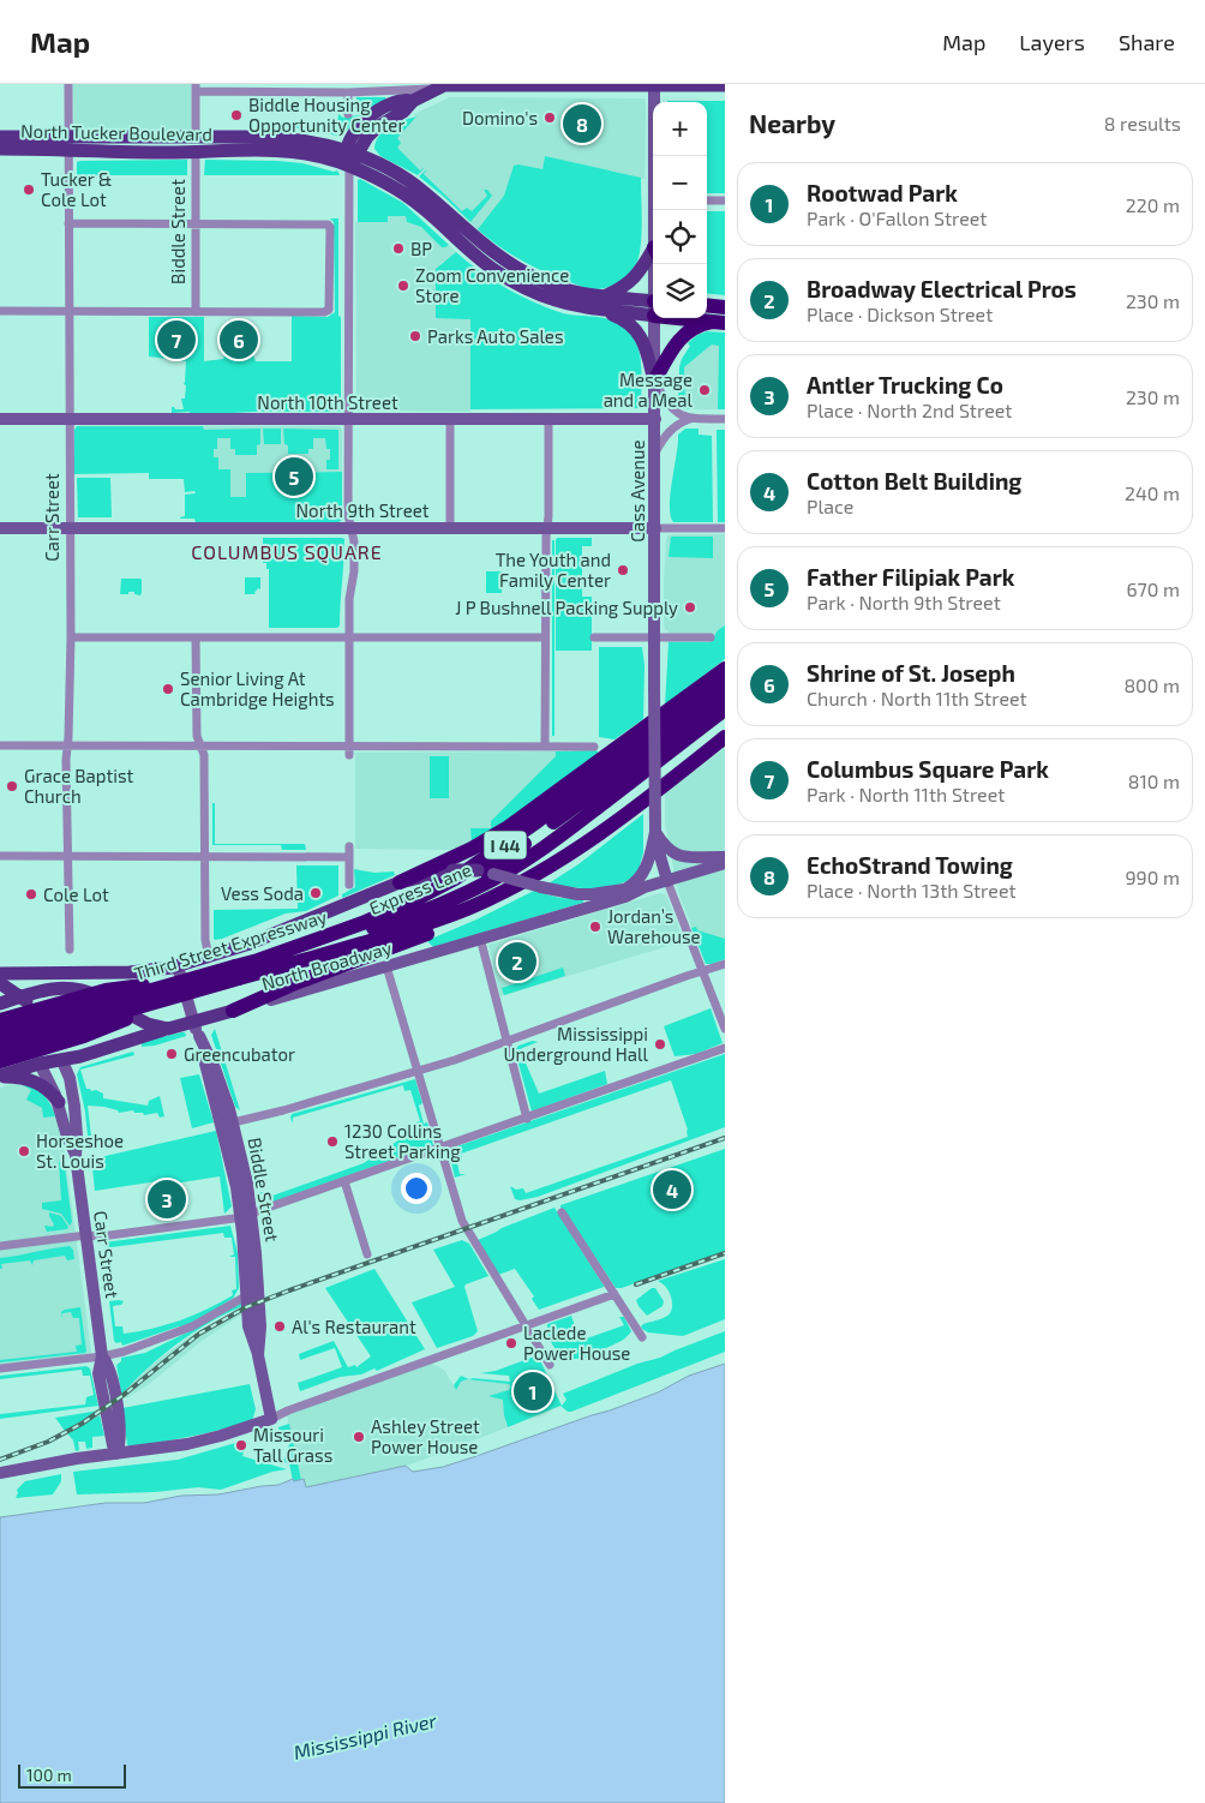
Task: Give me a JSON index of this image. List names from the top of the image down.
{
  "streets": {
    "highway": ["I 44", "Express Lane", "Third Street Expressway"],
    "main road": ["North Tucker Boulevard", "North Broadway"],
    "street": [
      "Biddle Street",
      "North 10th Street",
      "Cass Avenue",
      "North 9th Street",
      "Carr Street"
    ]
  },
  "crossings": [
    ["North Tucker Boulevard", "Biddle Street"],
    ["North Tucker Boulevard", "Carr Street"],
    ["Biddle Street", "North Broadway"],
    ["North 10th Street", "Cass Avenue"],
    ["North 10th Street", "Carr Street"],
    ["Cass Avenue", "North 9th Street"],
    ["Cass Avenue", "North Broadway"],
    ["North 9th Street", "Carr Street"],
    ["Carr Street", "North Broadway"],
    ["Express Lane", "Third Street Expressway"]
  ],
  "districts": ["COLUMBUS SQUARE"],
  "water": ["Mississippi River"],
  "places": [
    "Biddle Housing Opportunity Center",
    "Domino's",
    "Tucker & Cole Lot",
    "BP",
    "Zoom Convenience Store",
    "Parks Auto Sales",
    "Message and a Meal",
    "The Youth and Family Center",
    "J P Bushnell Packing Supply",
    "Senior Living At Cambridge Heights",
    "Grace Baptist Church",
    "Vess Soda",
    "Cole Lot",
    "Jordan’s Warehouse",
    "Mississippi Underground Hall",
    "Greencubator",
    "1230 Collins Street Parking",
    "Horseshoe St. Louis",
    "Al's Restaurant",
    "Laclede Power House",
    "Ashley Street Power House",
    "Missouri Tall Grass"
  ],
  "scale_bar": "100 m",
  "page": {
    "header": "Map",
    "nav": ["Map", "Layers", "Share"],
    "heading": ["Nearby", "8 results"],
    "map_buttons": ["+", "−"],
    "pins": [
      "8",
      "6",
      "7",
      "5",
      "2",
      "4",
      "3",
      "1"
    ],
    "list": [
      {
        "mark": "1",
        "name": "Rootwad Park",
        "note": "Park · O'Fallon Street",
        "value": "220 m"
      },
      {
        "mark": "2",
        "name": "Broadway Electrical Pros",
        "note": "Place · Dickson Street",
        "value": "230 m"
      },
      {
        "mark": "3",
        "name": "Antler Trucking Co",
        "note": "Place · North 2nd Street",
        "value": "230 m"
      },
      {
        "mark": "4",
        "name": "Cotton Belt Building",
        "note": "Place",
        "value": "240 m"
      },
      {
        "mark": "5",
        "name": "Father Filipiak Park",
        "note": "Park · North 9th Street",
        "value": "670 m"
      },
      {
        "mark": "6",
        "name": "Shrine of St. Joseph",
        "note": "Church · North 11th Street",
        "value": "800 m"
      },
      {
        "mark": "7",
        "name": "Columbus Square Park",
        "note": "Park · North 11th Street",
        "value": "810 m"
      },
      {
        "mark": "8",
        "name": "EchoStrand Towing",
        "note": "Place · North 13th Street",
        "value": "990 m"
      }
    ],
    "scale": "100 m"
  }
}
